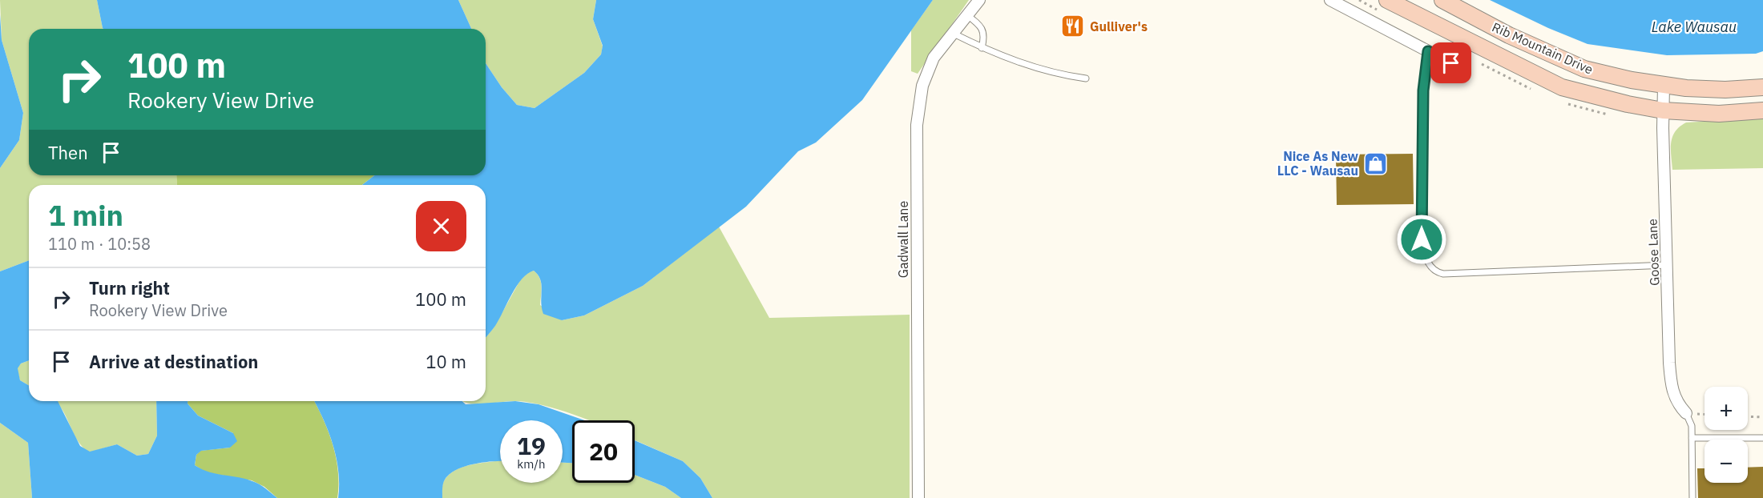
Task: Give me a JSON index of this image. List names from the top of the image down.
{
  "streets": {
    "main road": ["Rib Mountain Drive"],
    "street": ["Gadwall Lane", "Goose Lane"]
  },
  "crossings": [
    ["Rib Mountain Drive", "Goose Lane"]
  ],
  "water": ["Lake Wausau"],
  "places": {
    "restaurant": ["Gulliver's"],
    "shop": ["Nice As New LLC - Wausau"]
  },
  "page": {
    "turn": ["100 m", "Rookery View Drive"],
    "then": "Then",
    "heading": ["1 min", "110 m · 10:58"],
    "list": [
      {
        "name": "Turn right",
        "note": "Rookery View Drive",
        "value": "100 m"
      },
      {
        "name": "Arrive at destination",
        "value": "10 m"
      }
    ],
    "map_buttons": ["+", "−"],
    "speed": "19 km/h",
    "limit": "20"
  }
}
